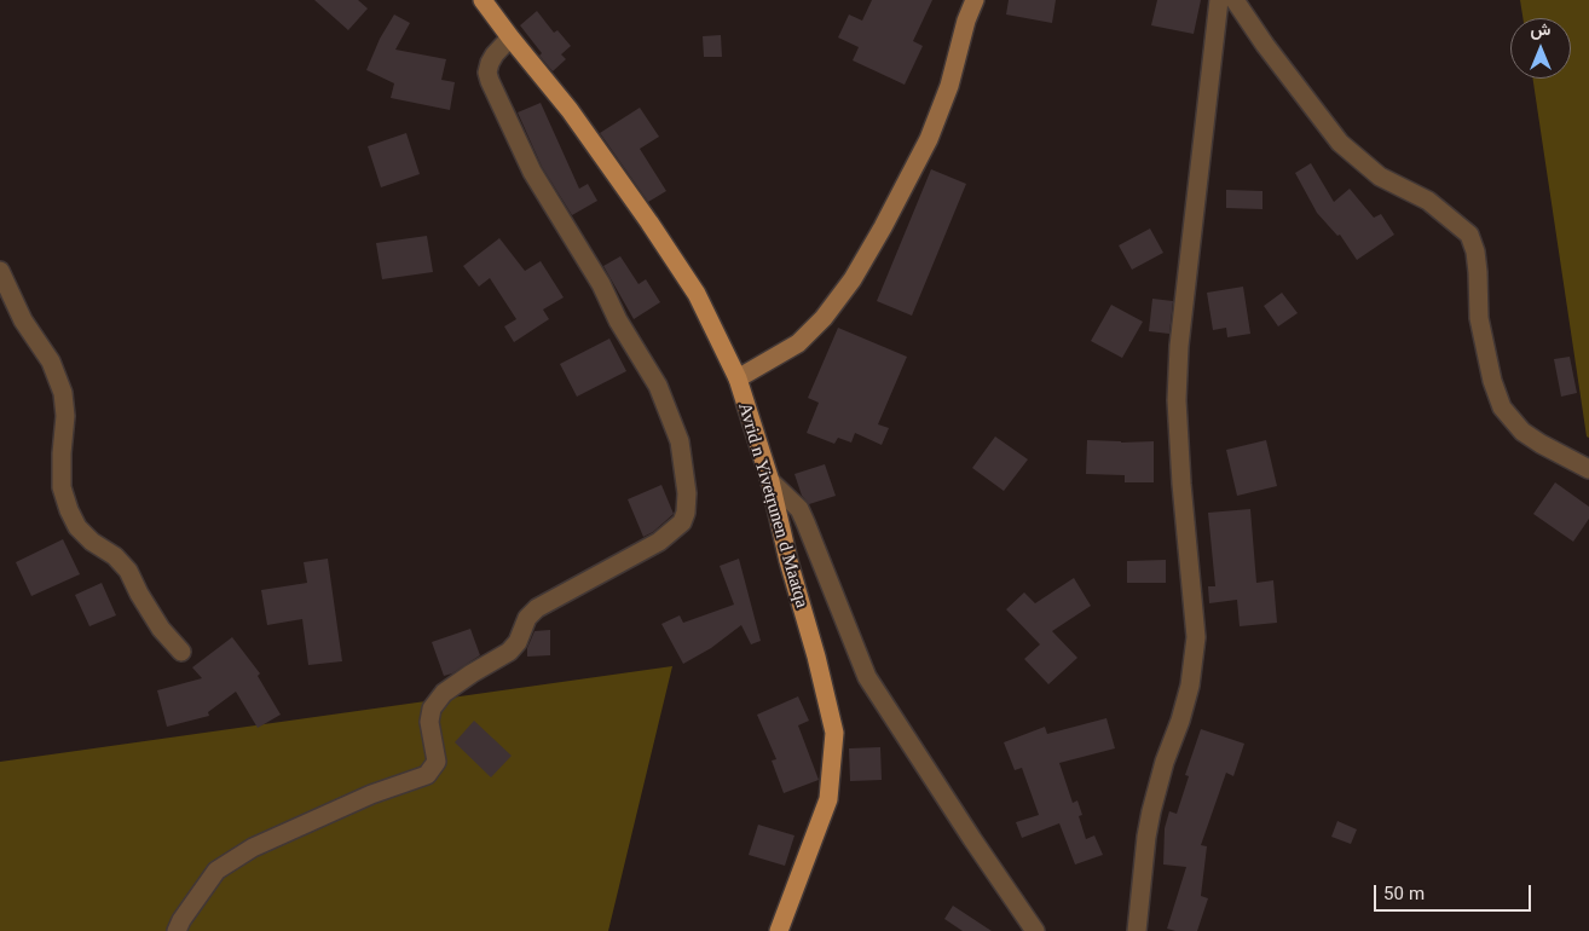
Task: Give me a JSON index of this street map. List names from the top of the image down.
{
  "streets": {
    "main road": ["Avrid n Yivetṛunen d Maatqa"]
  },
  "scale_bar": "50 m",
  "north": "top"
}
